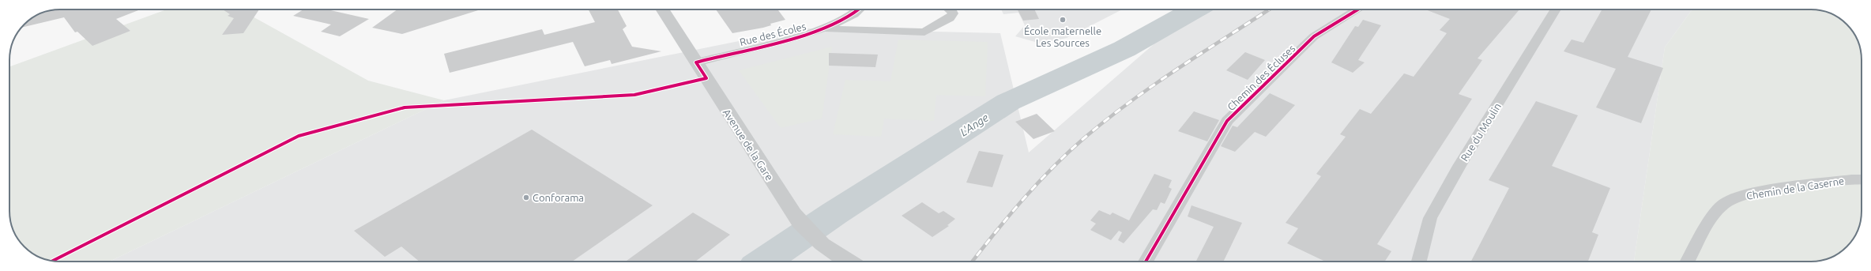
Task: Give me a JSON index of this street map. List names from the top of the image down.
{
  "streets": {
    "street": [
      "Rue des Écoles",
      "Chemin des Écluses",
      "Rue du Moulin",
      "Avenue de la Gare",
      "Chemin de la Caserne"
    ]
  },
  "crossings": [
    ["Rue des Écoles", "Avenue de la Gare"]
  ],
  "water": ["L'Ange"],
  "places": ["École maternelle Les Sources", "Conforama"]
}
